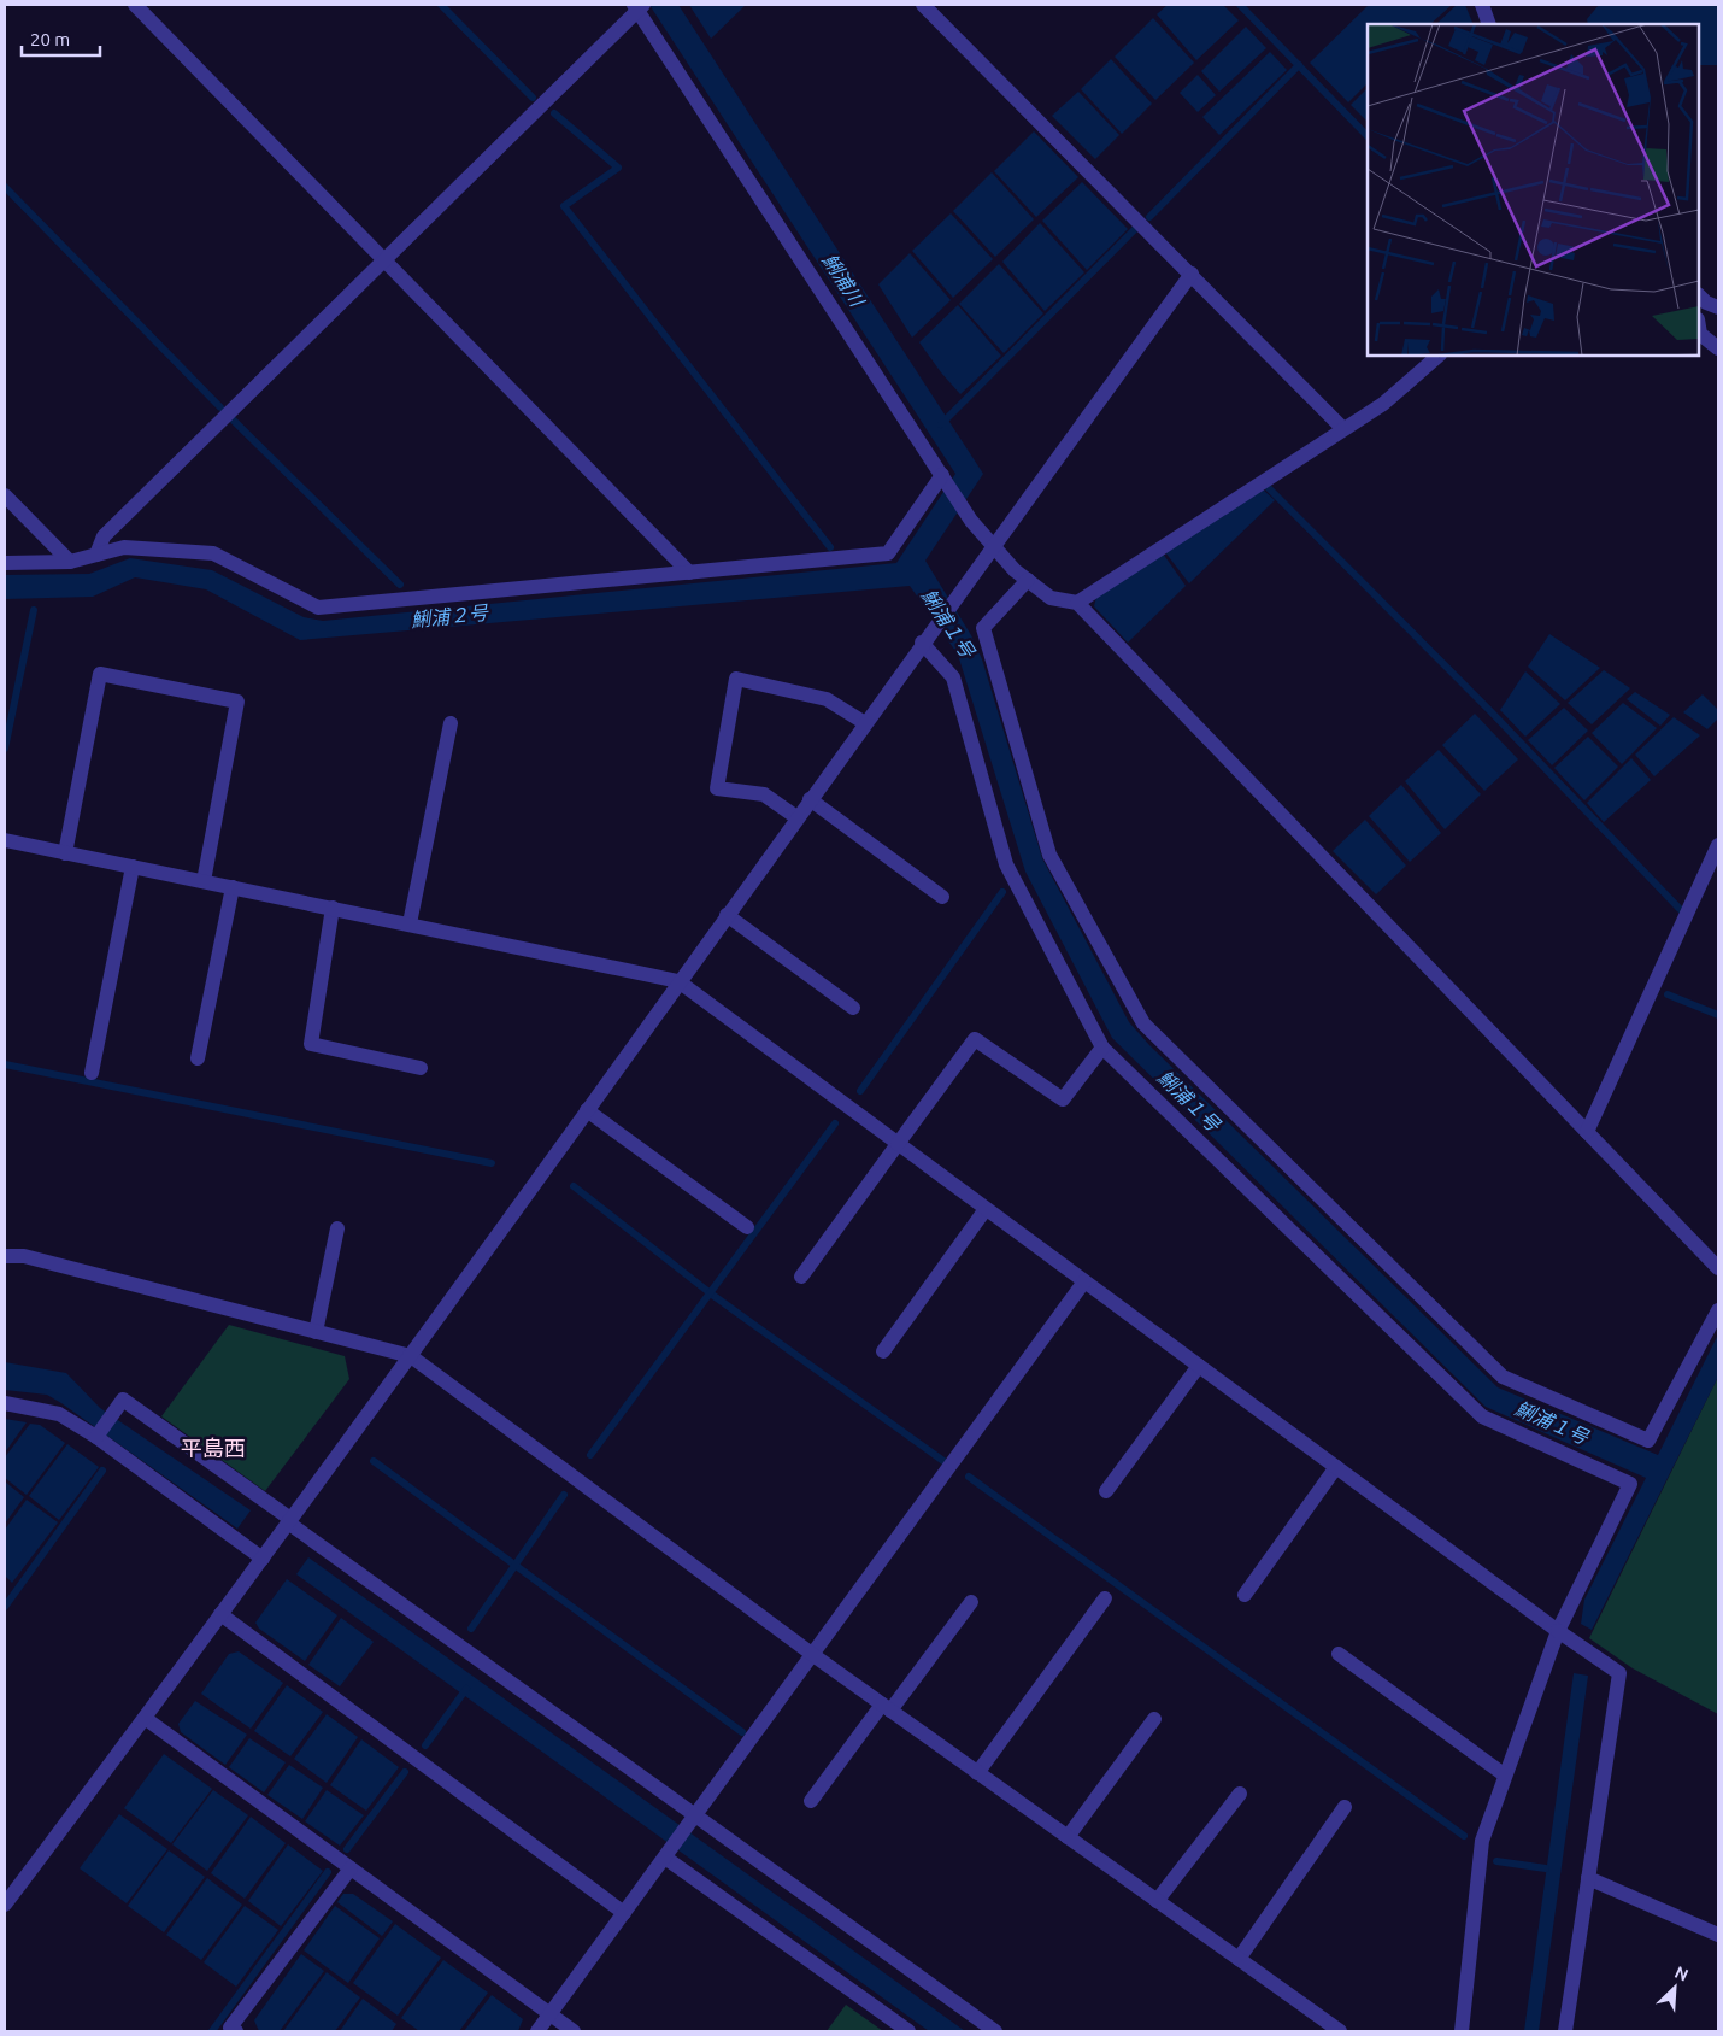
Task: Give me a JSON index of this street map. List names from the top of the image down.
{
  "districts": ["平島西"],
  "water": ["鯏浦川", "鯏浦２号", "鯏浦１号"],
  "scale_bar": "20 m",
  "north": "top right"
}
